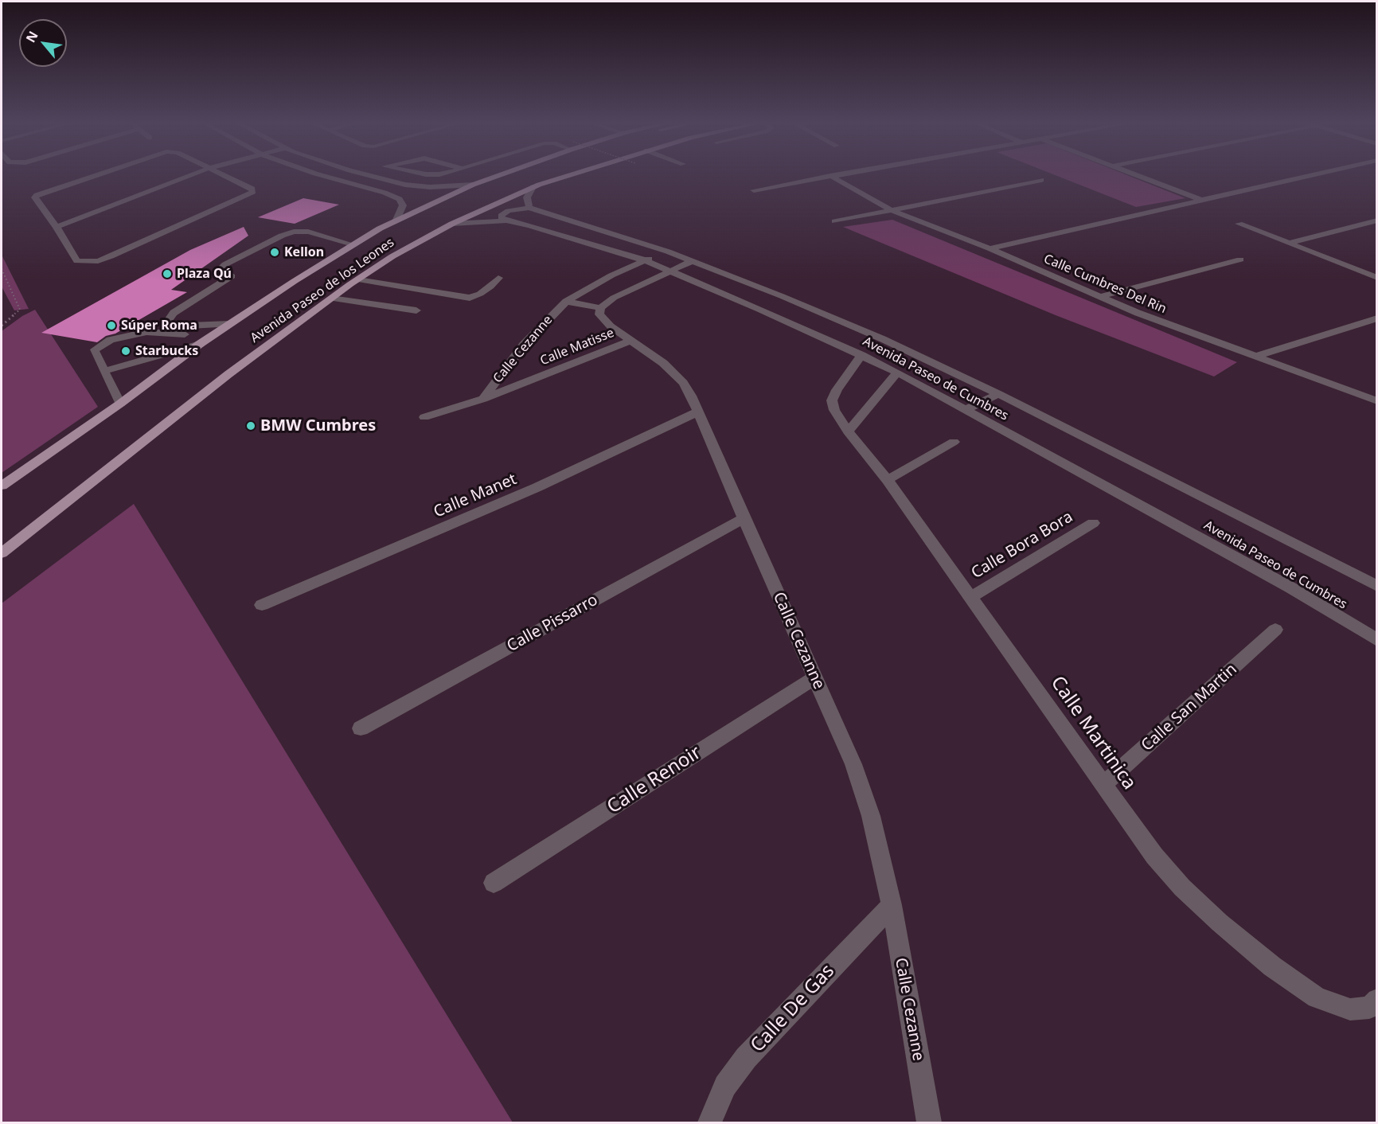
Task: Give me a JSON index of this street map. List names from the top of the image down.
{
  "streets": {
    "main road": ["Avenida Paseo de los Leones"],
    "street": [
      "Calle Cumbres Del Rin",
      "Calle Matisse",
      "Calle Cezanne",
      "Avenida Paseo de Cumbres",
      "Calle Manet",
      "Calle Bora Bora",
      "Calle Pissarro",
      "Calle San Martin",
      "Calle Martinica",
      "Calle Renoir",
      "Calle De Gas"
    ]
  },
  "crossings": [
    ["Avenida Paseo de los Leones", "Avenida Paseo de Cumbres"],
    ["Calle Matisse", "Calle Cezanne"],
    ["Calle Cezanne", "Avenida Paseo de Cumbres"],
    ["Calle Cezanne", "Calle Manet"],
    ["Calle Cezanne", "Calle Pissarro"],
    ["Calle Cezanne", "Calle Renoir"],
    ["Calle Cezanne", "Calle De Gas"],
    ["Avenida Paseo de Cumbres", "Calle Martinica"],
    ["Calle Bora Bora", "Calle Martinica"],
    ["Calle San Martin", "Calle Martinica"]
  ],
  "places": [
    "Kellon",
    "Plaza Qú",
    "Súper Roma",
    "Starbucks",
    "BMW Cumbres"
  ],
  "north": "top left"
}
